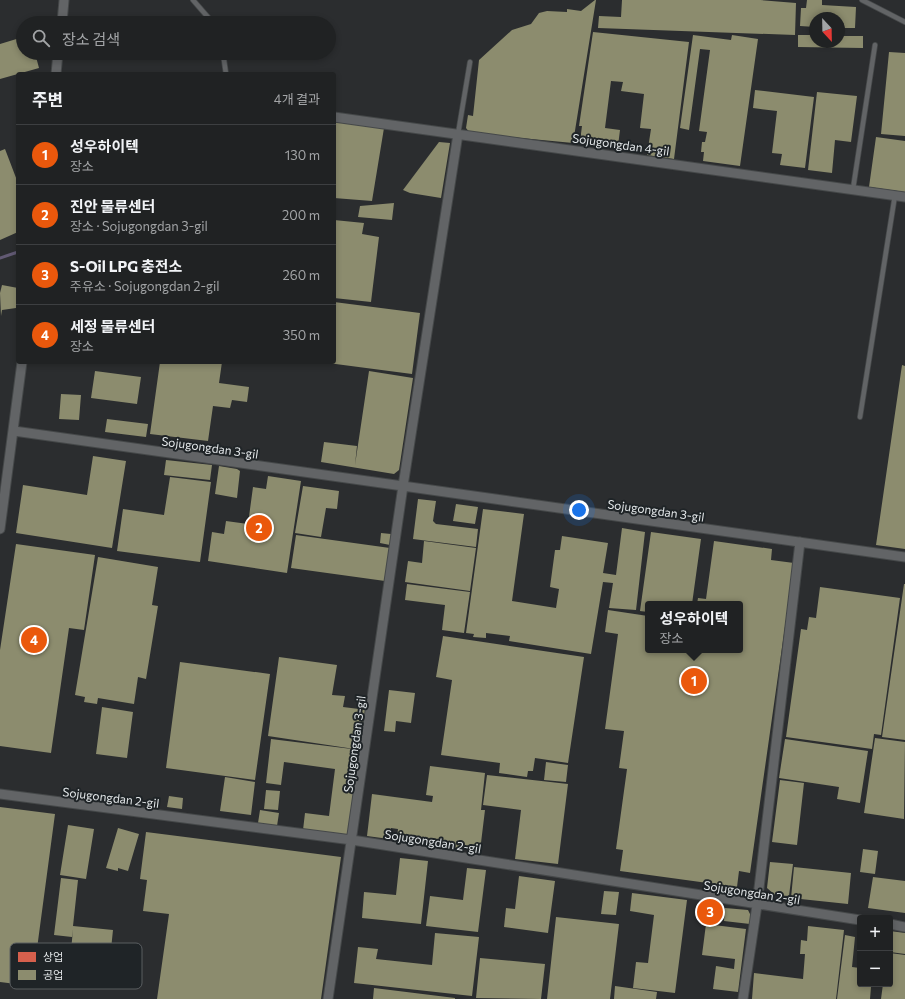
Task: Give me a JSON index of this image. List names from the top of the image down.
{
  "streets": {
    "street": ["Sojugongdan 4-gil", "Sojugongdan 3-gil", "Sojugongdan 2-gil"]
  },
  "crossings": [
    ["Sojugongdan 3-gil", "Sojugongdan 2-gil"]
  ],
  "legend": ["상업", "공업"],
  "north": "bottom",
  "page": {
    "search": "장소 검색",
    "heading": ["주변", "4개 결과"],
    "list": [
      {
        "mark": "1",
        "name": "성우하이텍",
        "note": "장소",
        "value": "130 m"
      },
      {
        "mark": "2",
        "name": "진안 물류센터",
        "note": "장소 · Sojugongdan 3-gil",
        "value": "200 m"
      },
      {
        "mark": "3",
        "name": "S-Oil LPG 충전소",
        "note": "주유소 · Sojugongdan 2-gil",
        "value": "260 m"
      },
      {
        "mark": "4",
        "name": "세정 물류센터",
        "note": "장소",
        "value": "350 m"
      }
    ],
    "pins": [
      "2",
      "4",
      "1",
      "3"
    ],
    "popup": ["성우하이텍", "장소"],
    "map_buttons": ["+", "−"]
  }
}
